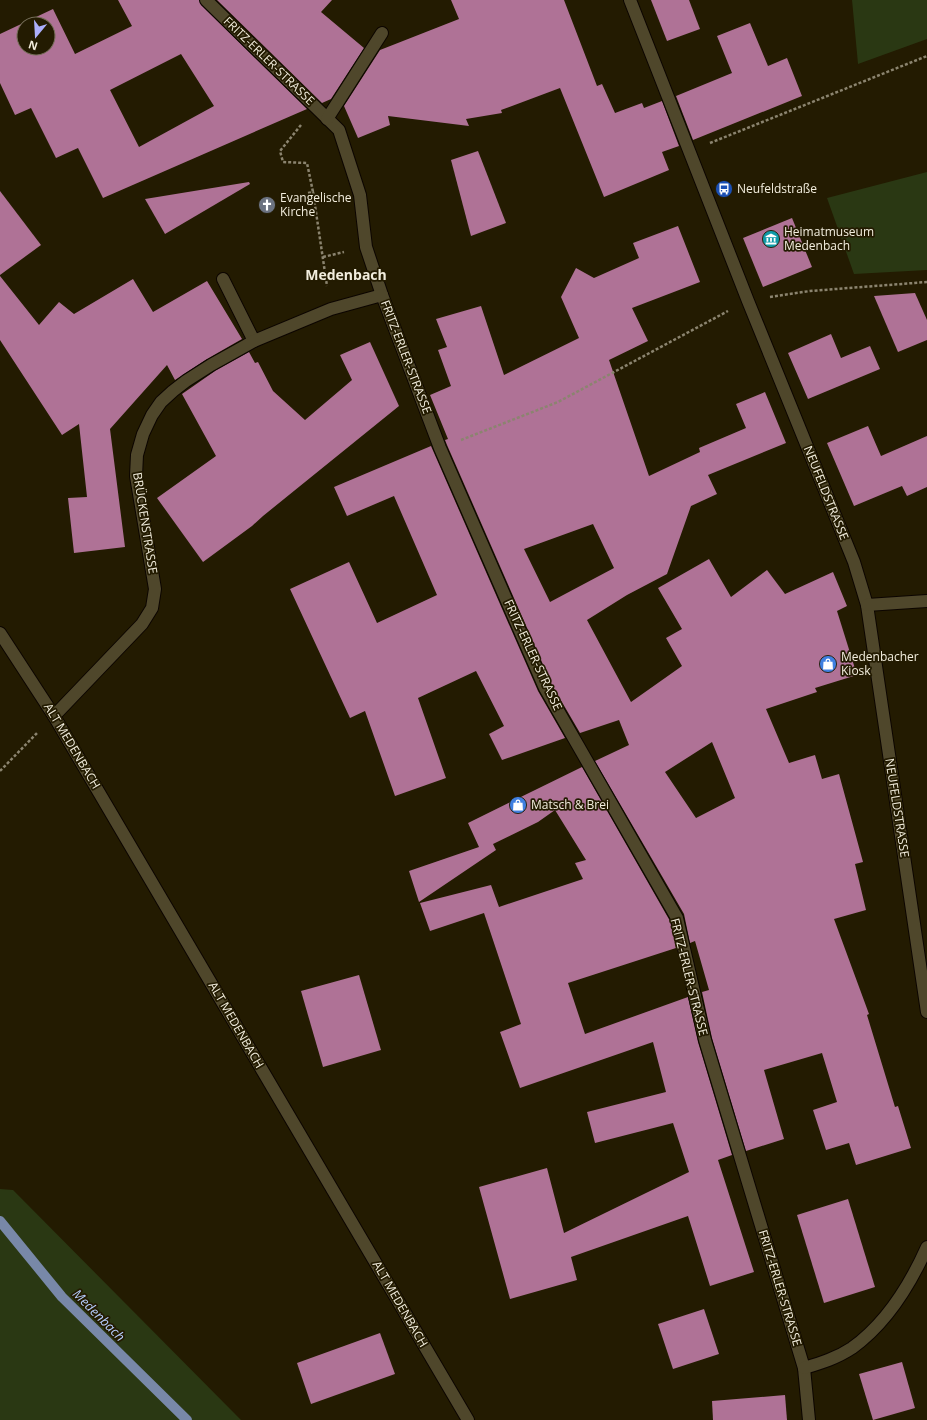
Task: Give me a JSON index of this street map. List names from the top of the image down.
{
  "streets": {
    "street": [
      "FRITZ-ERLER-STRASSE",
      "NEUFELDSTRASSE",
      "BRÜCKENSTRASSE",
      "ALT MEDENBACH"
    ]
  },
  "crossings": [
    ["FRITZ-ERLER-STRASSE", "BRÜCKENSTRASSE"],
    ["BRÜCKENSTRASSE", "ALT MEDENBACH"]
  ],
  "districts": ["Medenbach"],
  "water": ["Medenbach"],
  "places": {
    "bus stop": ["Neufeldstraße"],
    "church": ["Evangelische Kirche"],
    "museum": ["Heimatmuseum Medenbach"],
    "shop": ["Medenbacher Kiosk", "Matsch & Brei"]
  },
  "north": "bottom"
}
